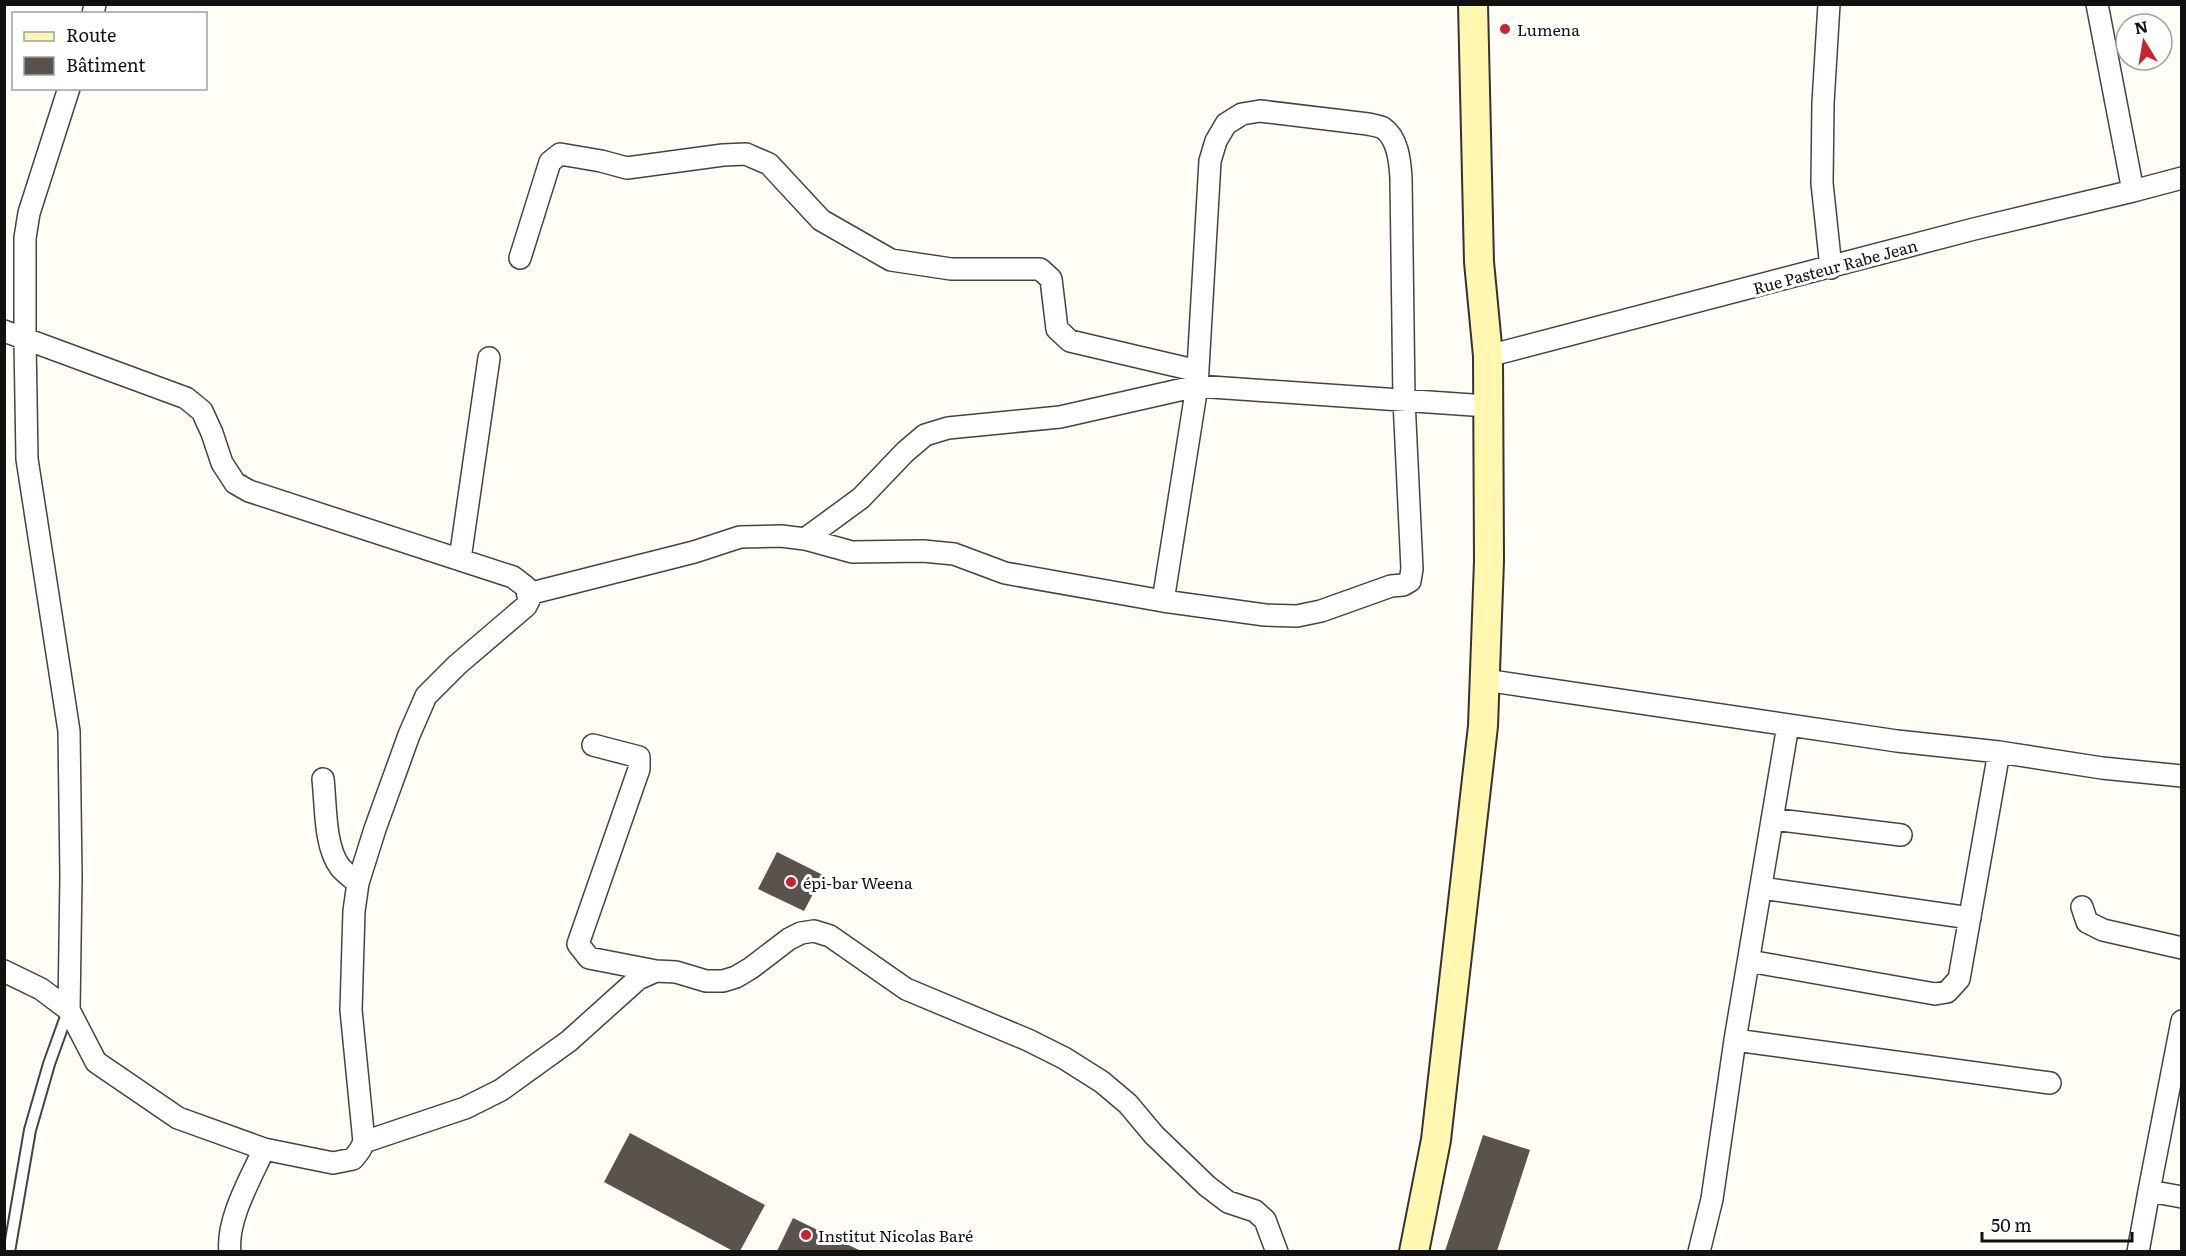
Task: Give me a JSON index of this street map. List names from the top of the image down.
{
  "streets": {
    "street": ["Rue Pasteur Rabe Jean"]
  },
  "places": ["Lumena", "épi-bar Weena", "Institut Nicolas Baré"],
  "legend": ["Route", "Bâtiment"],
  "scale_bar": "50 m",
  "north": "top"
}
